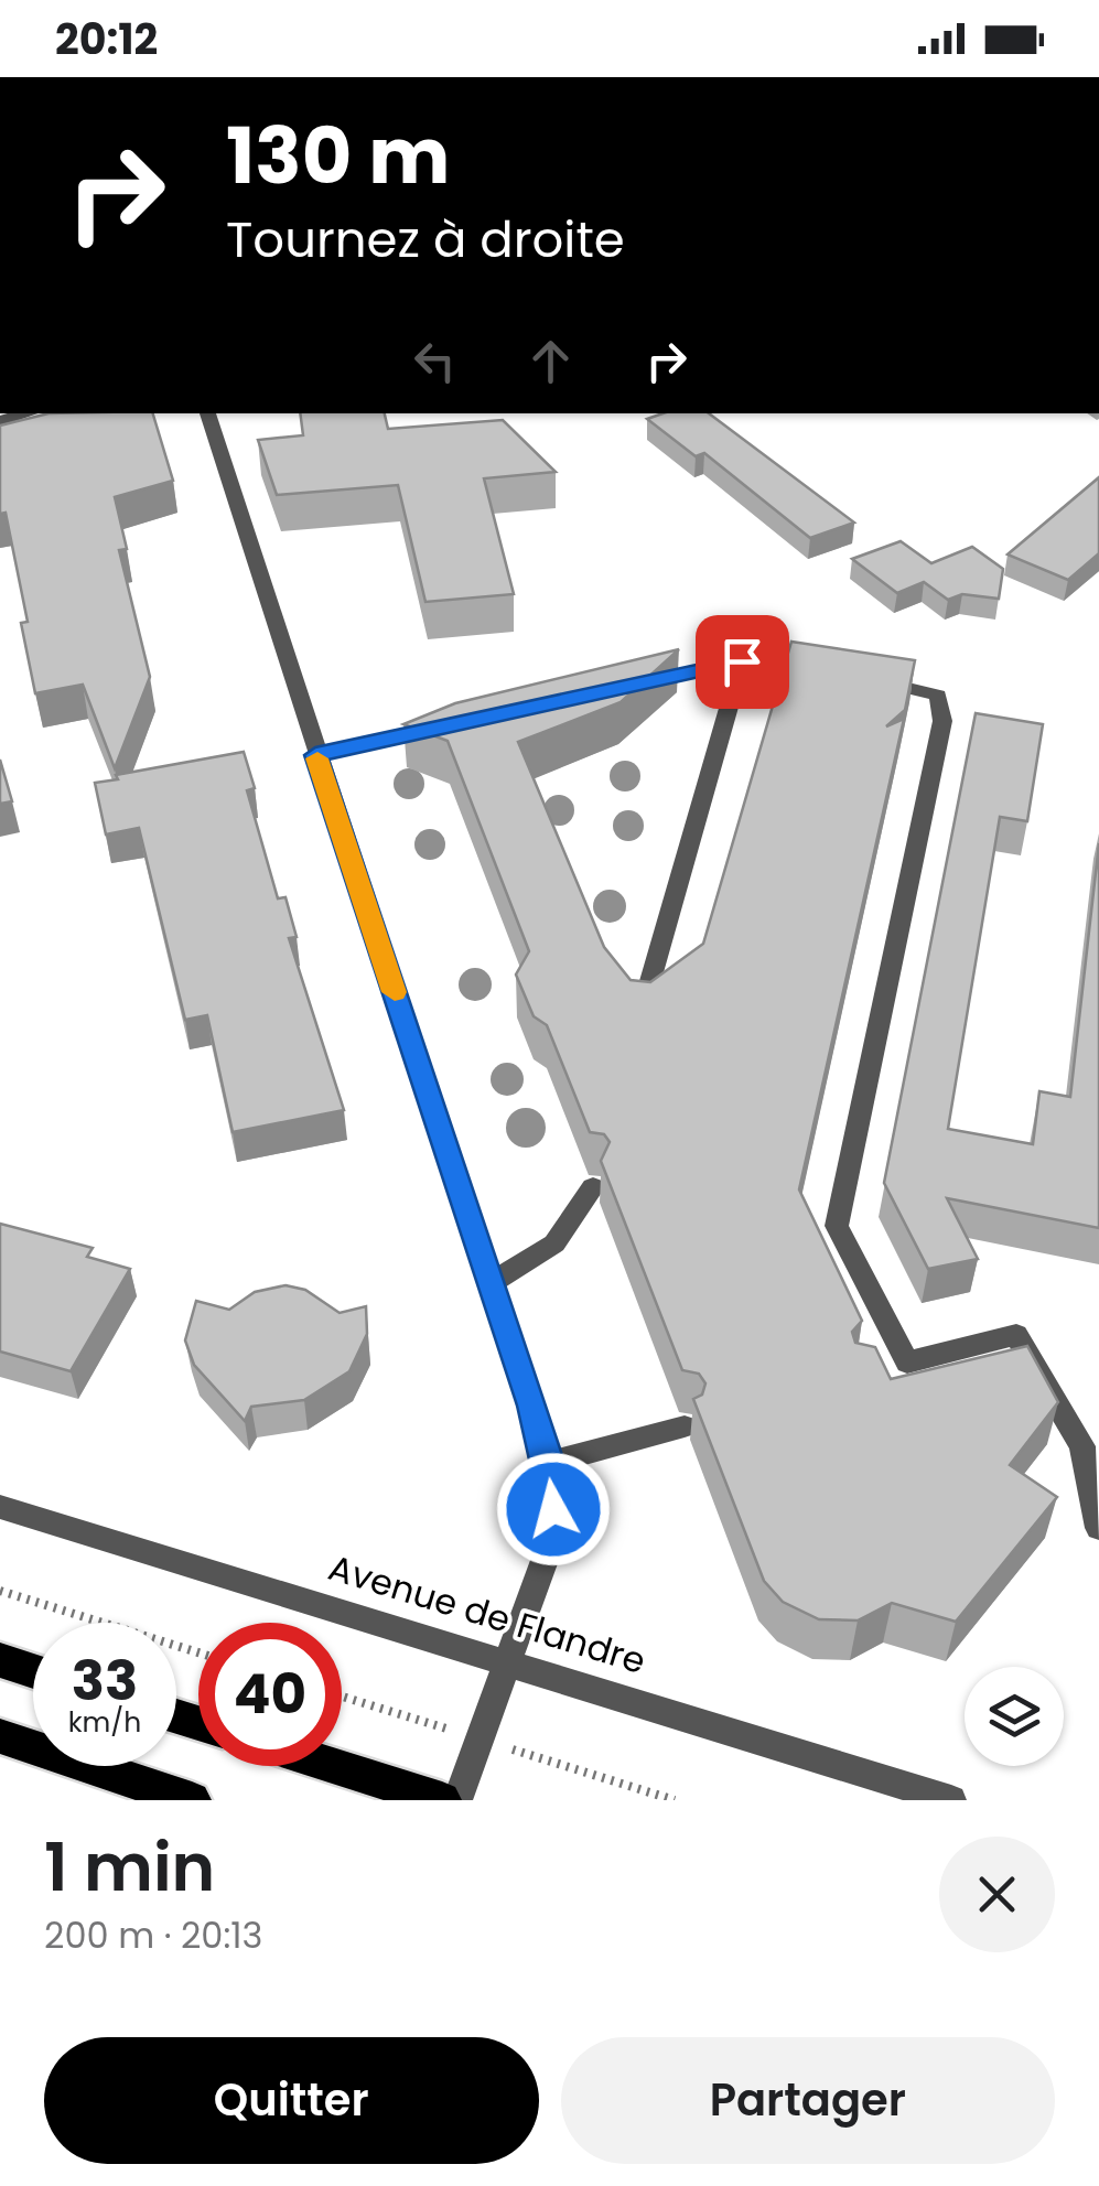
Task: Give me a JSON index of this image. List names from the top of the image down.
{
  "streets": {
    "street": ["Avenue de Flandre"]
  },
  "page": {
    "status": "20:12",
    "turn": ["130 m", "Tournez à droite"],
    "speed": "33 km/h",
    "limit": "40",
    "heading": ["1 min", "200 m · 20:13"],
    "buttons": ["Quitter", "Partager"]
  }
}
